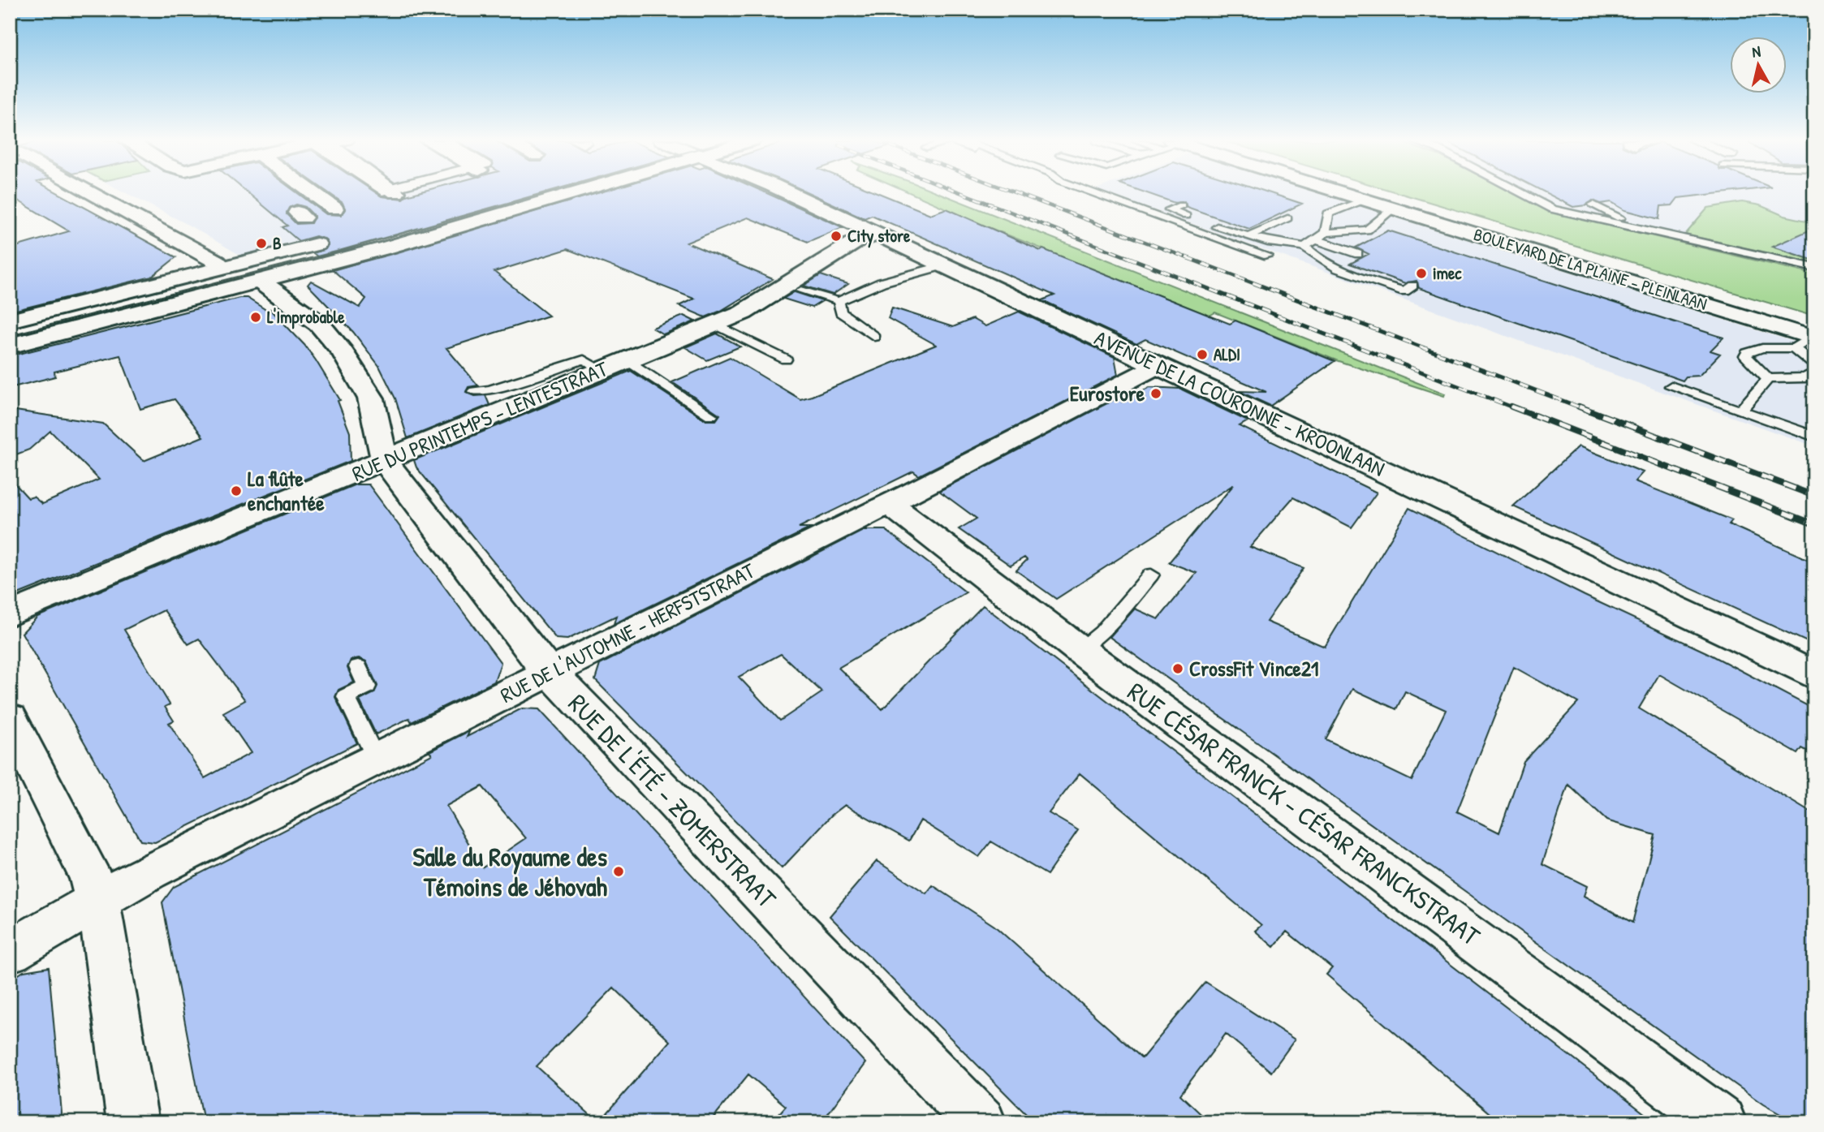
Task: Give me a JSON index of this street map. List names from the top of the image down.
{
  "streets": {
    "street": [
      "BOULEVARD DE LA PLAINE - PLEINLAAN",
      "AVENUE DE LA COURONNE - KROONLAAN",
      "RUE DU PRINTEMPS - LENTESTRAAT",
      "RUE DE L'AUTOMNE - HERFSTSTRAAT",
      "RUE DE L'ÉTÉ - ZOMERSTRAAT",
      "RUE CÉSAR FRANCK - CÉSAR FRANCKSTRAAT"
    ]
  },
  "crossings": [
    ["AVENUE DE LA COURONNE - KROONLAAN", "RUE DU PRINTEMPS - LENTESTRAAT"],
    ["AVENUE DE LA COURONNE - KROONLAAN", "RUE DE L'AUTOMNE - HERFSTSTRAAT"],
    ["RUE DU PRINTEMPS - LENTESTRAAT", "RUE DE L'ÉTÉ - ZOMERSTRAAT"],
    ["RUE DE L'AUTOMNE - HERFSTSTRAAT", "RUE DE L'ÉTÉ - ZOMERSTRAAT"],
    ["RUE DE L'AUTOMNE - HERFSTSTRAAT", "RUE CÉSAR FRANCK - CÉSAR FRANCKSTRAAT"]
  ],
  "places": [
    "City store",
    "B",
    "imec",
    "L'Improbable",
    "ALDI",
    "Eurostore",
    "La flûte enchantée",
    "CrossFit Vince21",
    "Salle du Royaume des Témoins de Jéhovah"
  ],
  "north": "top"
}
